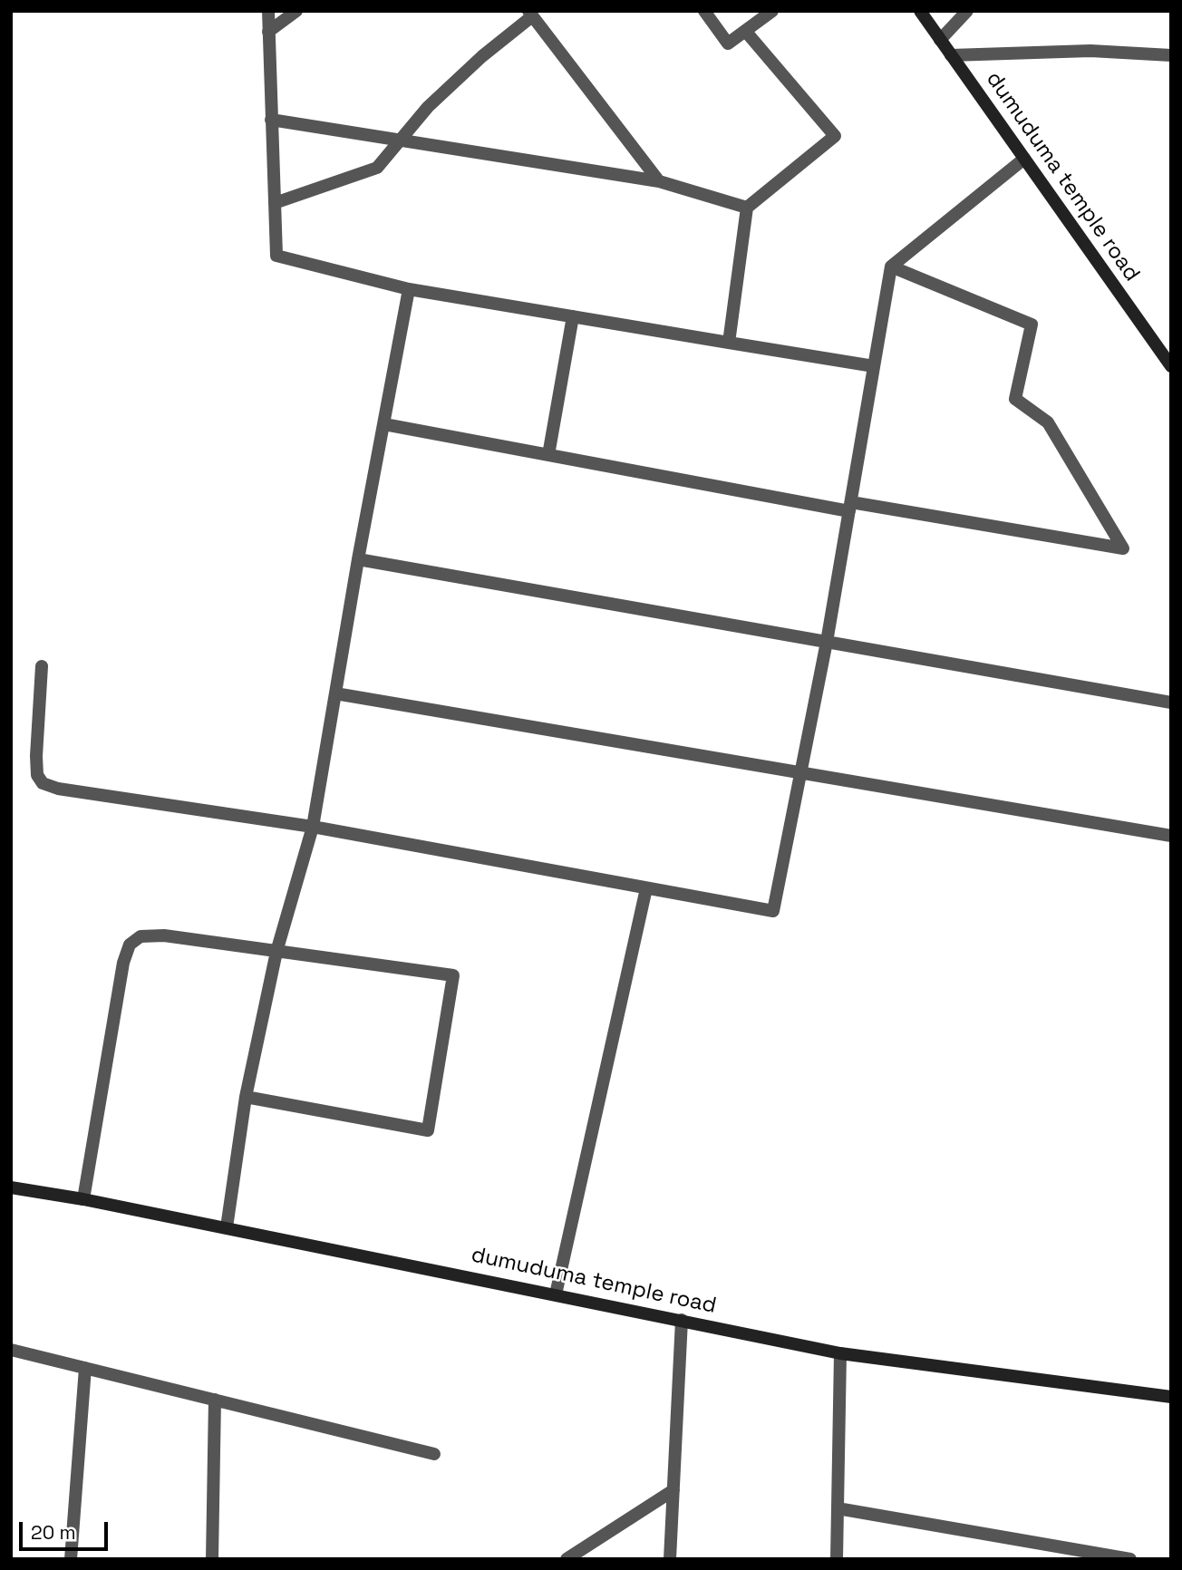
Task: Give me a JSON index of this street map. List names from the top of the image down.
{
  "streets": {
    "street": ["dumuduma temple road"]
  },
  "scale_bar": "20 m"
}
